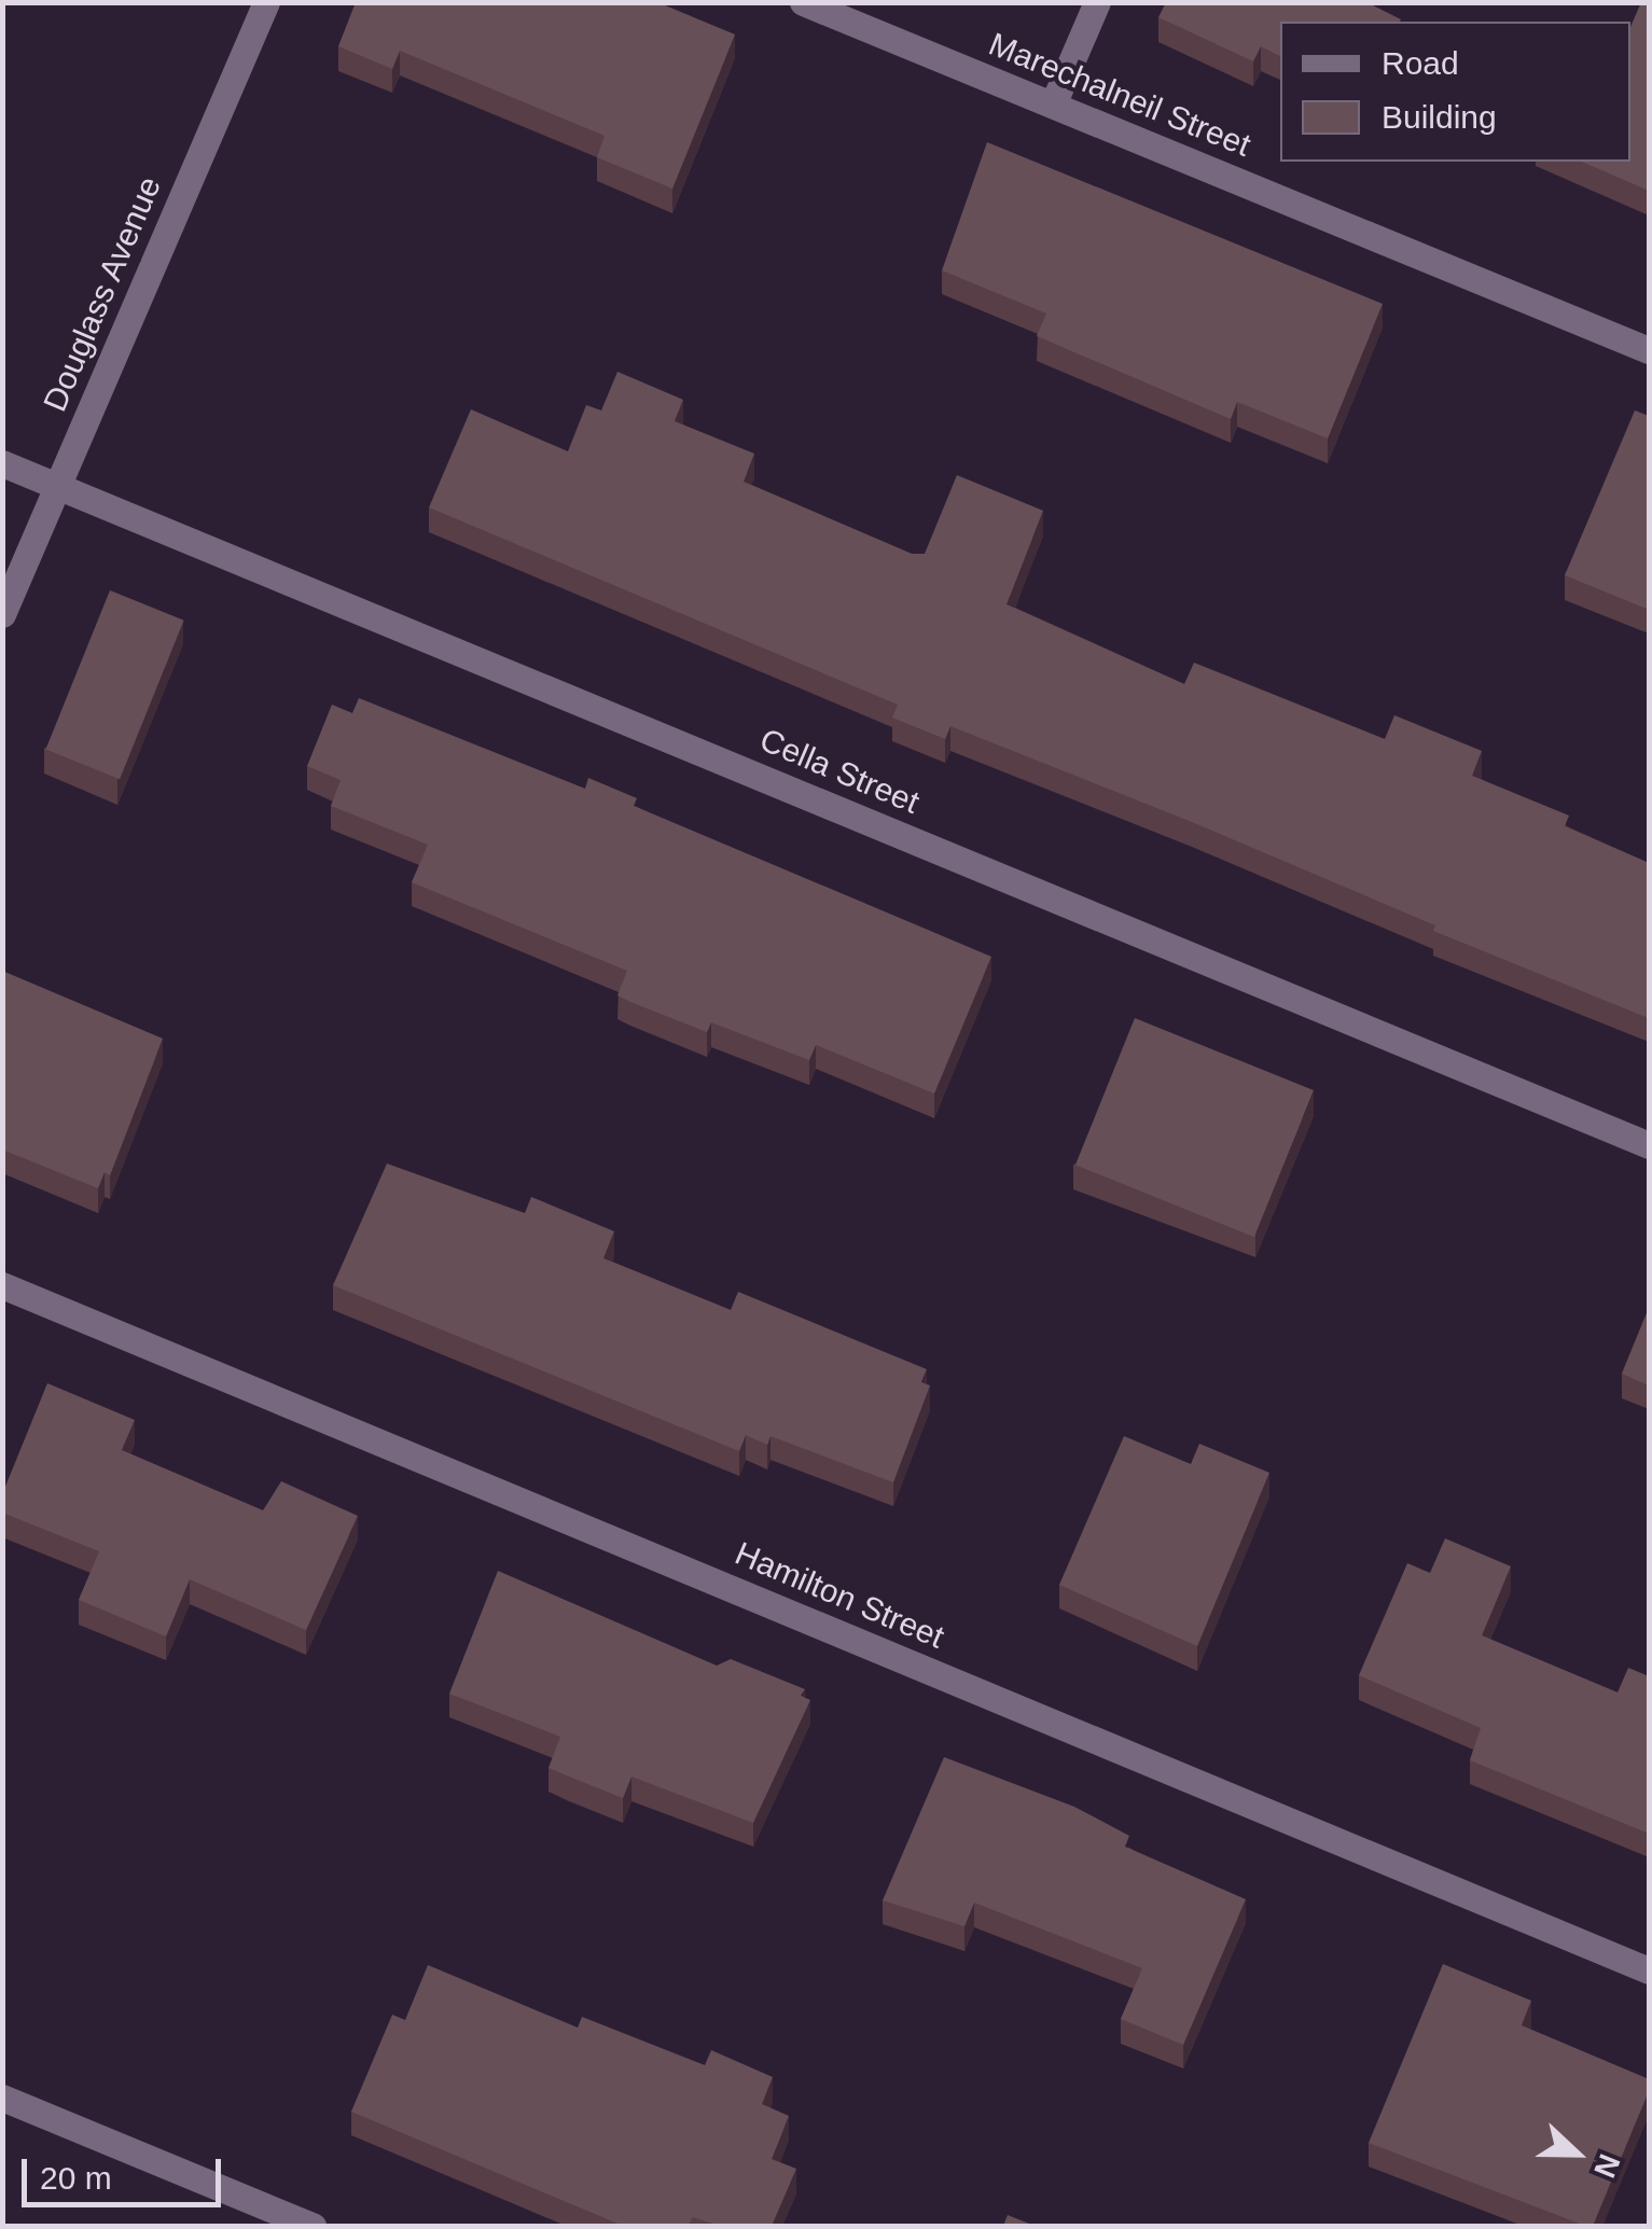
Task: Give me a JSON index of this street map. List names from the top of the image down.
{
  "streets": {
    "street": [
      "Marechalneil Street",
      "Douglass Avenue",
      "Cella Street",
      "Hamilton Street"
    ]
  },
  "crossings": [
    ["Douglass Avenue", "Cella Street"]
  ],
  "legend": ["Road", "Building"],
  "scale_bar": "20 m",
  "north": "right"
}
